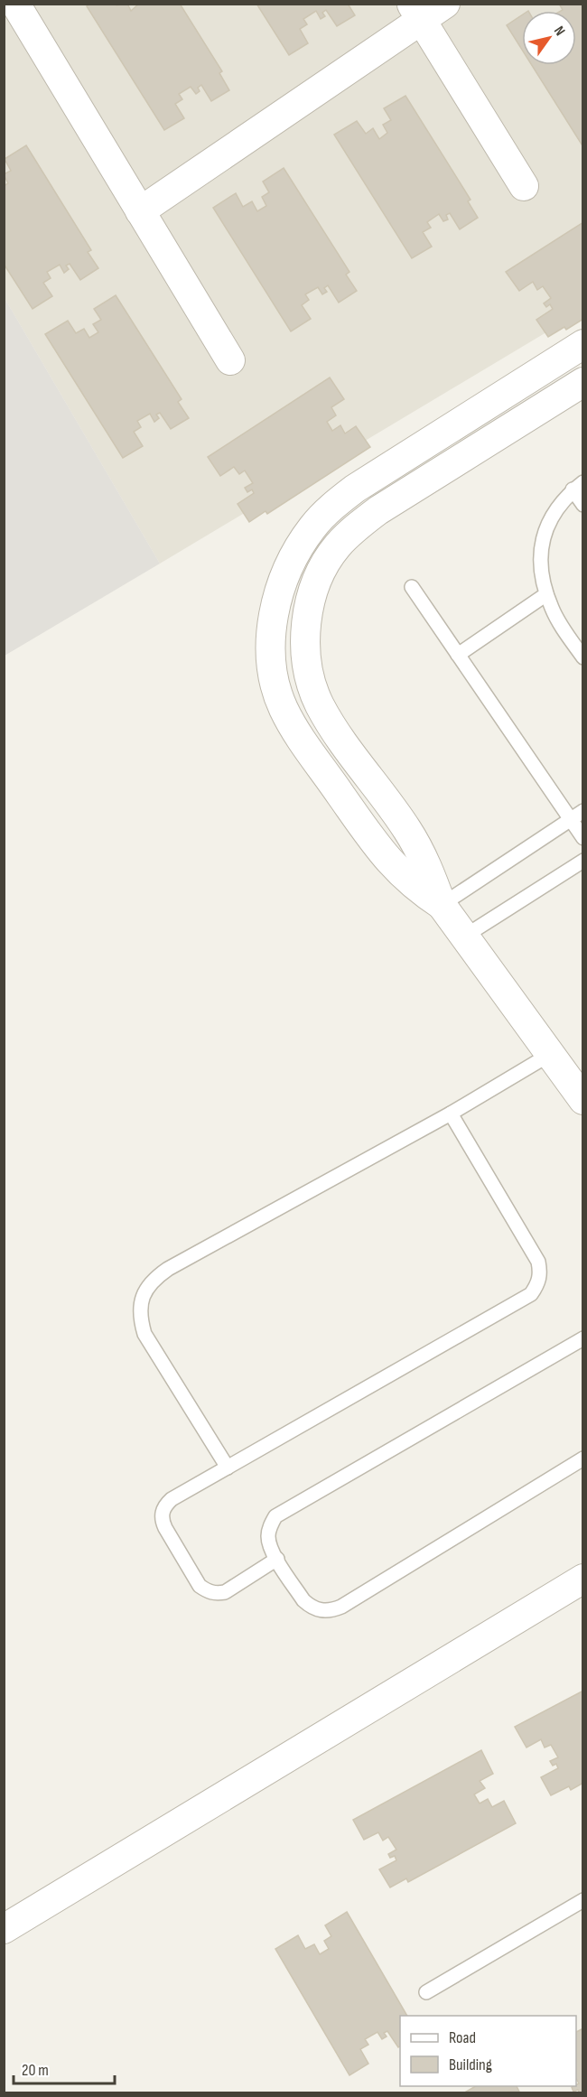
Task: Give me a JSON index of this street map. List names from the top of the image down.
{
  "legend": ["Road", "Building"],
  "scale_bar": "20 m",
  "north": "top right"
}
